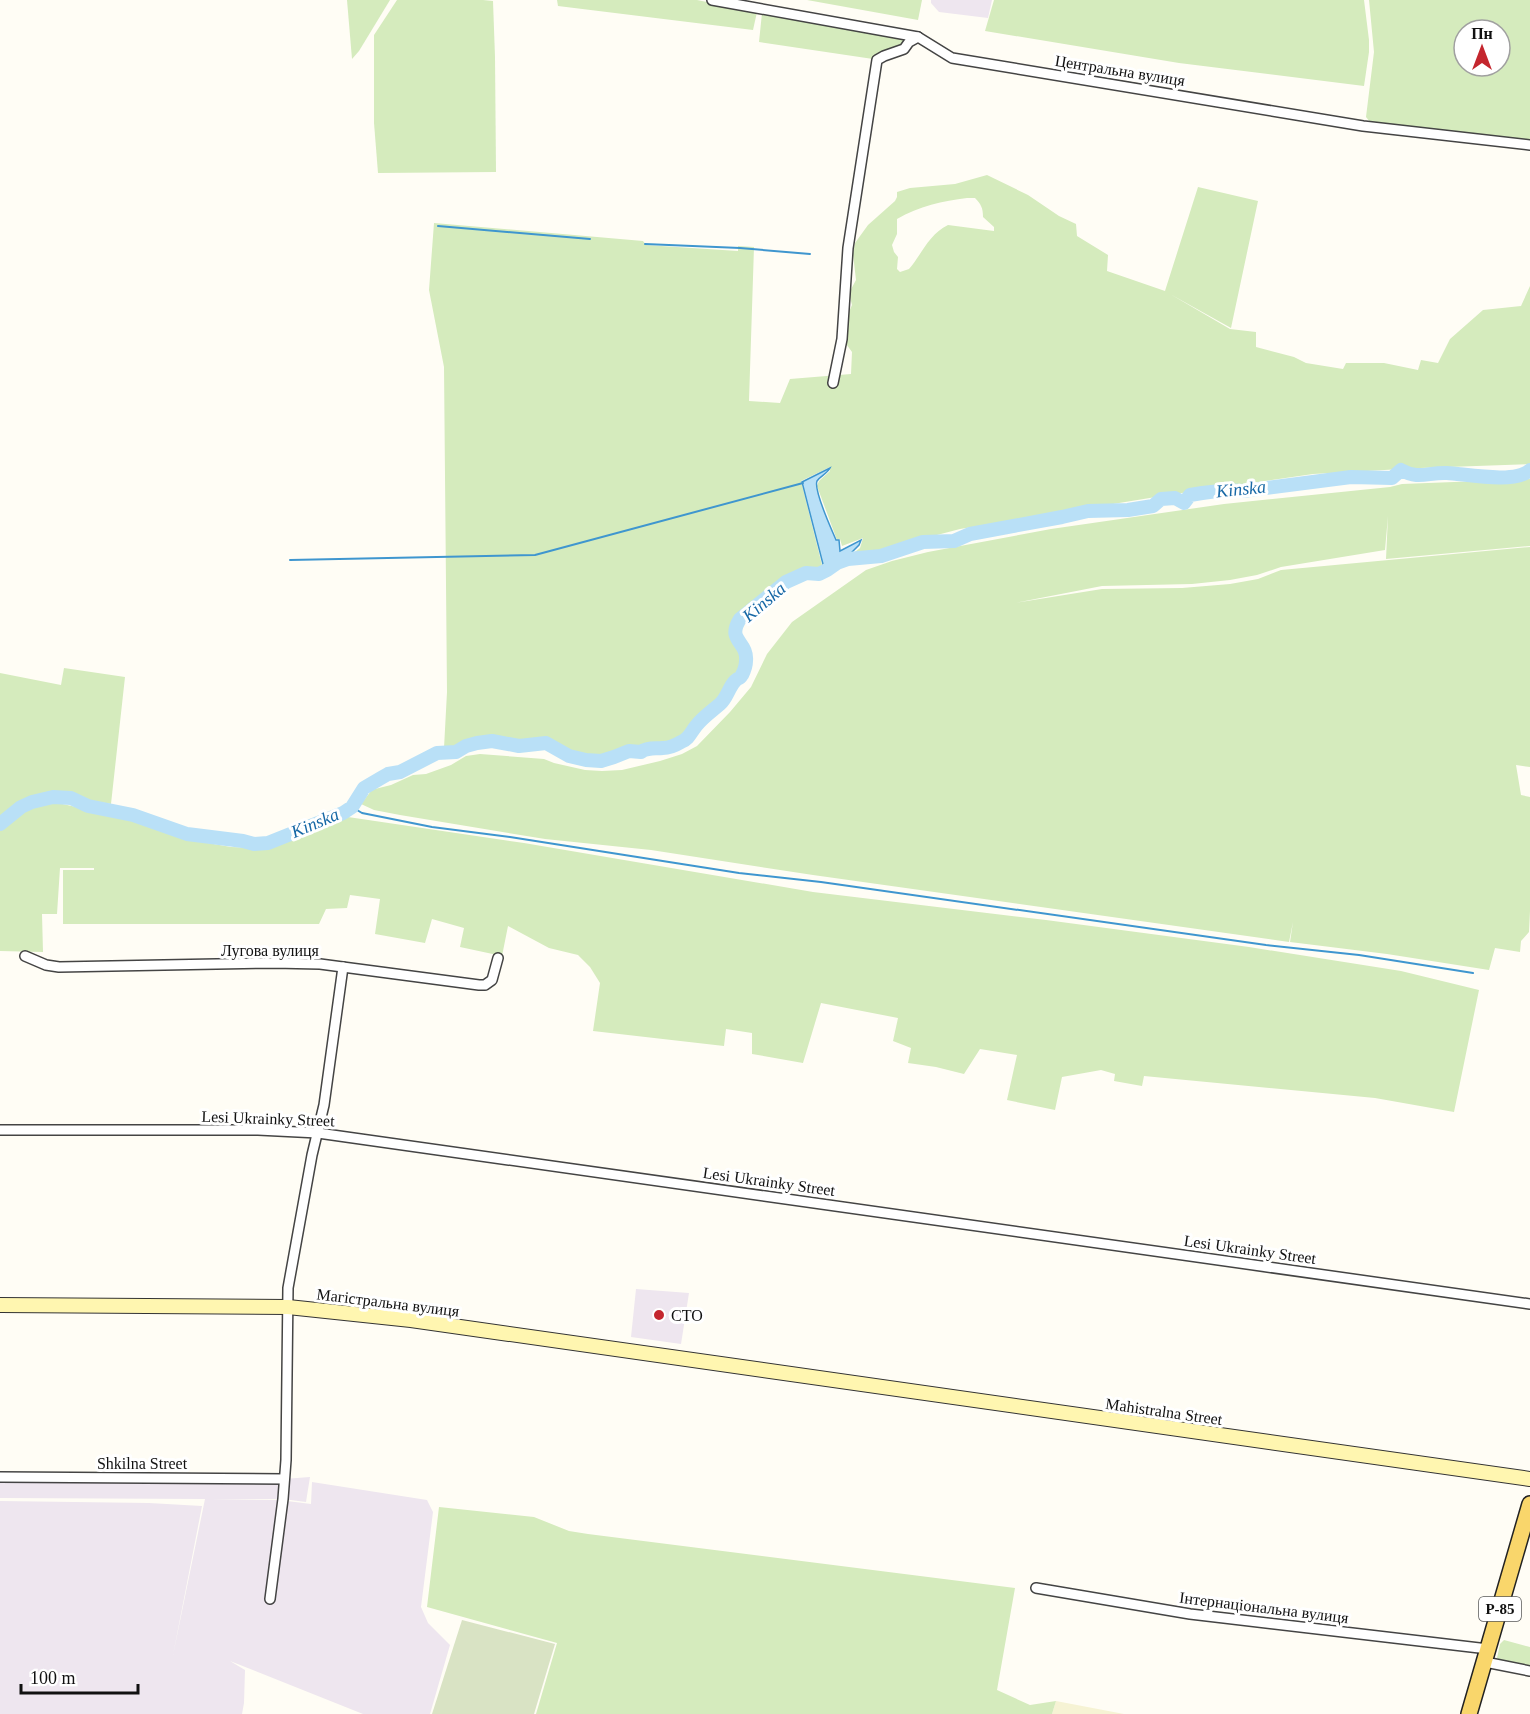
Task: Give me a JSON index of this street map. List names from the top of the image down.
{
  "streets": {
    "main road": ["Магістральна вулиця", "Mahistralna Street", "Р-85"],
    "street": [
      "Центральна вулиця",
      "Лугова вулиця",
      "Lesi Ukrainky Street",
      "Shkilna Street",
      "Інтернаціональна вулиця"
    ]
  },
  "crossings": [
    ["Магістральна вулиця", "Mahistralna Street"],
    ["Інтернаціональна вулиця", "Р-85"]
  ],
  "water": ["Kinska"],
  "places": ["СТО"],
  "scale_bar": "100 m",
  "north": "top"
}
